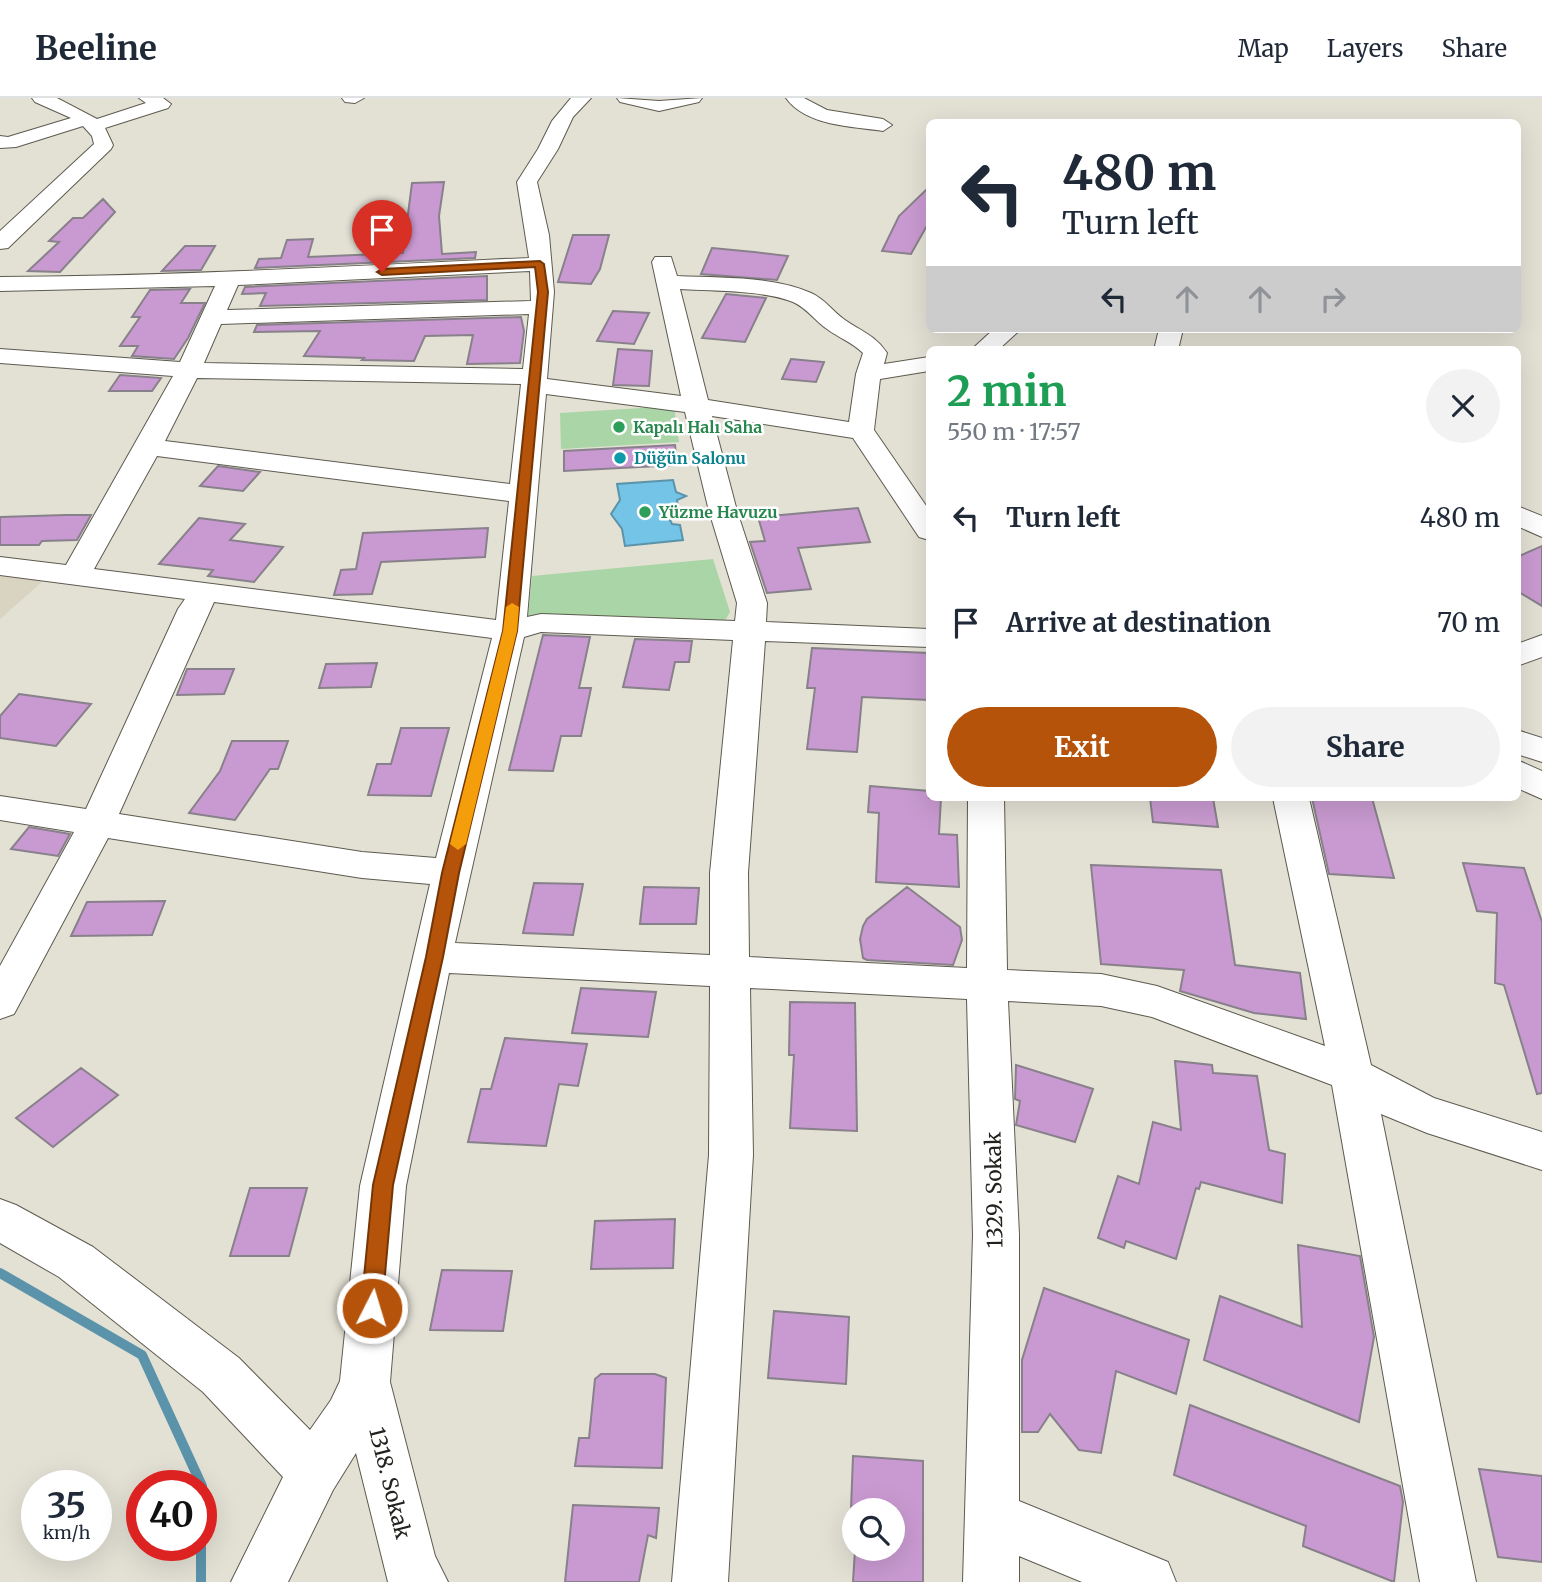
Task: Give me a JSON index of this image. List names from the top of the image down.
{
  "streets": {
    "street": ["1329. Sokak", "1318. Sokak"]
  },
  "places": ["Kapalı Halı Saha", "Düğün Salonu", "Yüzme Havuzu"],
  "page": {
    "header": "Beeline",
    "nav": ["Map", "Layers", "Share"],
    "turn": ["480 m", "Turn left"],
    "heading": ["2 min", "550 m · 17:57"],
    "list": [
      {
        "name": "Turn left",
        "value": "480 m"
      },
      {
        "name": "Arrive at destination",
        "value": "70 m"
      }
    ],
    "buttons": ["Exit", "Share"],
    "speed": "35 km/h",
    "limit": "40"
  }
}
